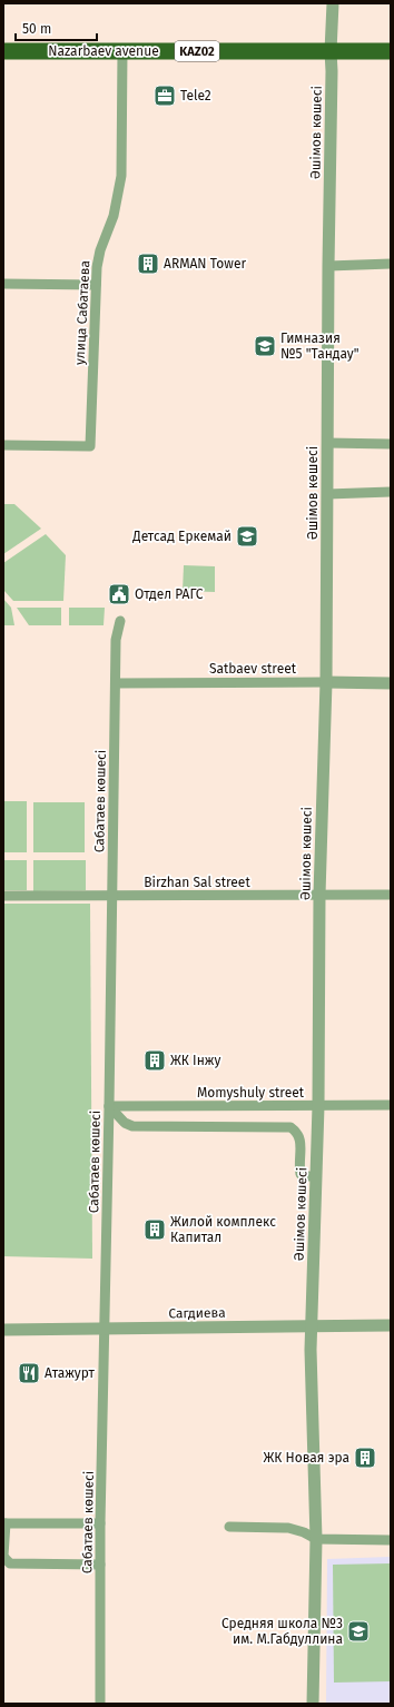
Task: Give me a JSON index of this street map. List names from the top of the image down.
{
  "streets": {
    "highway": ["Nazarbaev avenue", "KАZ02"],
    "street": [
      "Әшімов көшесі",
      "улица Сабатаева",
      "Satbaev street",
      "Сабатаев көшесі",
      "Birzhan Sal street",
      "Momyshuly street",
      "Сагдиева"
    ]
  },
  "crossings": [
    ["Nazarbaev avenue", "Әшімов көшесі"],
    ["Nazarbaev avenue", "улица Сабатаева"],
    ["Әшімов көшесі", "Satbaev street"],
    ["Әшімов көшесі", "Birzhan Sal street"],
    ["Әшімов көшесі", "Momyshuly street"],
    ["Әшімов көшесі", "Сагдиева"],
    ["Satbaev street", "Сабатаев көшесі"],
    ["Сабатаев көшесі", "Birzhan Sal street"],
    ["Сабатаев көшесі", "Momyshuly street"],
    ["Сабатаев көшесі", "Сагдиева"]
  ],
  "places": {
    "office": ["Tele2"],
    "building": [
      "ARMAN Tower",
      "ЖК Інжу",
      "Жилой комплекс Капитал",
      "ЖК Новая эра"
    ],
    "school or university": ["Гимназия №5 \"Тандау\"", "Детсад Еркемай", "Средняя школа №3 им. М.Габдуллина"],
    "public building": ["Отдел РАГС"],
    "restaurant": ["Атажурт"]
  },
  "scale_bar": "50 m"
}
